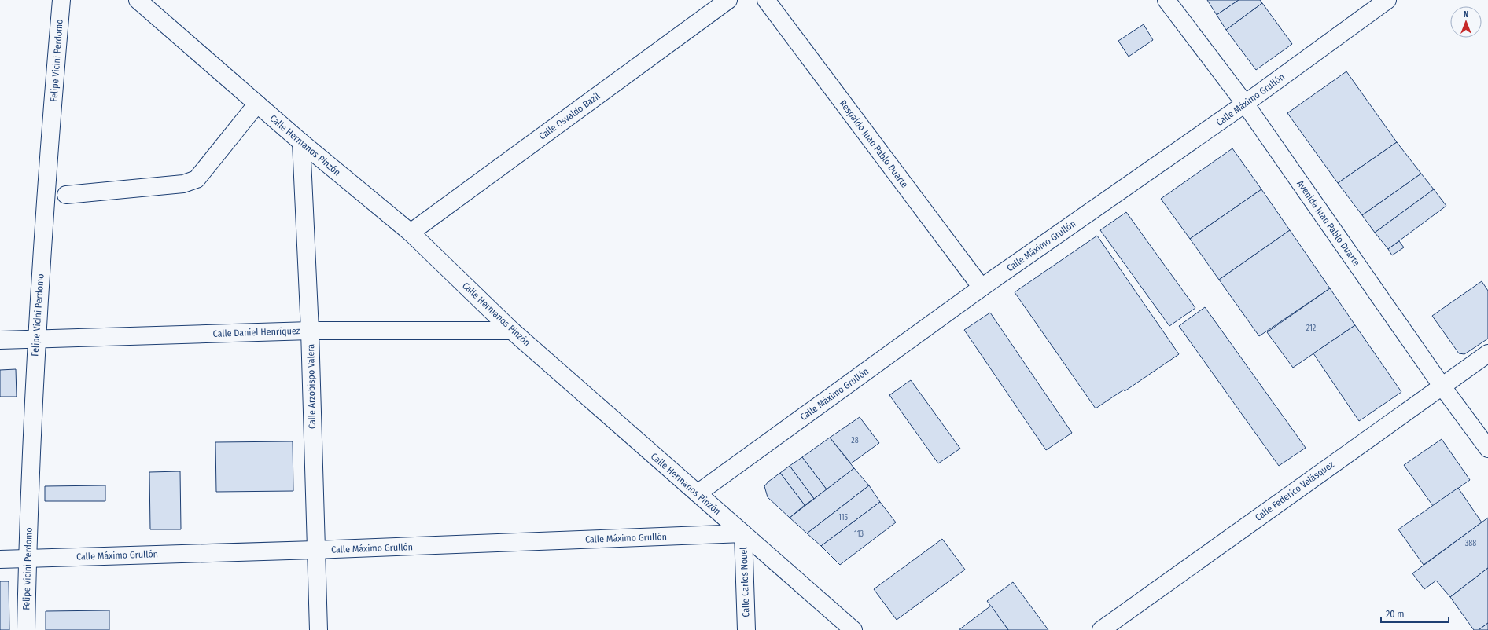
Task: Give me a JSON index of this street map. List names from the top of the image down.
{
  "streets": {
    "street": [
      "Felipe Vicini Perdomo",
      "Calle Máximo Grullón",
      "Calle Osvaldo Bazil",
      "Respaldo Juan Pablo Duarte",
      "Calle Hermanos Pinzón",
      "Avenida Juan Pablo Duarte",
      "Calle Daniel Henríquez",
      "Calle Arzobispo Valera",
      "Calle Federico Velásquez",
      "Calle Carlos Nouel"
    ]
  },
  "crossings": [
    ["Felipe Vicini Perdomo", "Calle Máximo Grullón"],
    ["Felipe Vicini Perdomo", "Calle Daniel Henríquez"],
    ["Calle Máximo Grullón", "Respaldo Juan Pablo Duarte"],
    ["Calle Máximo Grullón", "Calle Hermanos Pinzón"],
    ["Calle Máximo Grullón", "Avenida Juan Pablo Duarte"],
    ["Calle Máximo Grullón", "Calle Arzobispo Valera"],
    ["Calle Máximo Grullón", "Calle Carlos Nouel"],
    ["Calle Osvaldo Bazil", "Calle Hermanos Pinzón"],
    ["Calle Hermanos Pinzón", "Calle Daniel Henríquez"],
    ["Calle Hermanos Pinzón", "Calle Arzobispo Valera"],
    ["Calle Hermanos Pinzón", "Calle Carlos Nouel"],
    ["Avenida Juan Pablo Duarte", "Calle Federico Velásquez"],
    ["Calle Daniel Henríquez", "Calle Arzobispo Valera"]
  ],
  "house_numbers": [
    "212",
    "28",
    "115",
    "113",
    "388"
  ],
  "scale_bar": "20 m",
  "north": "top"
}
